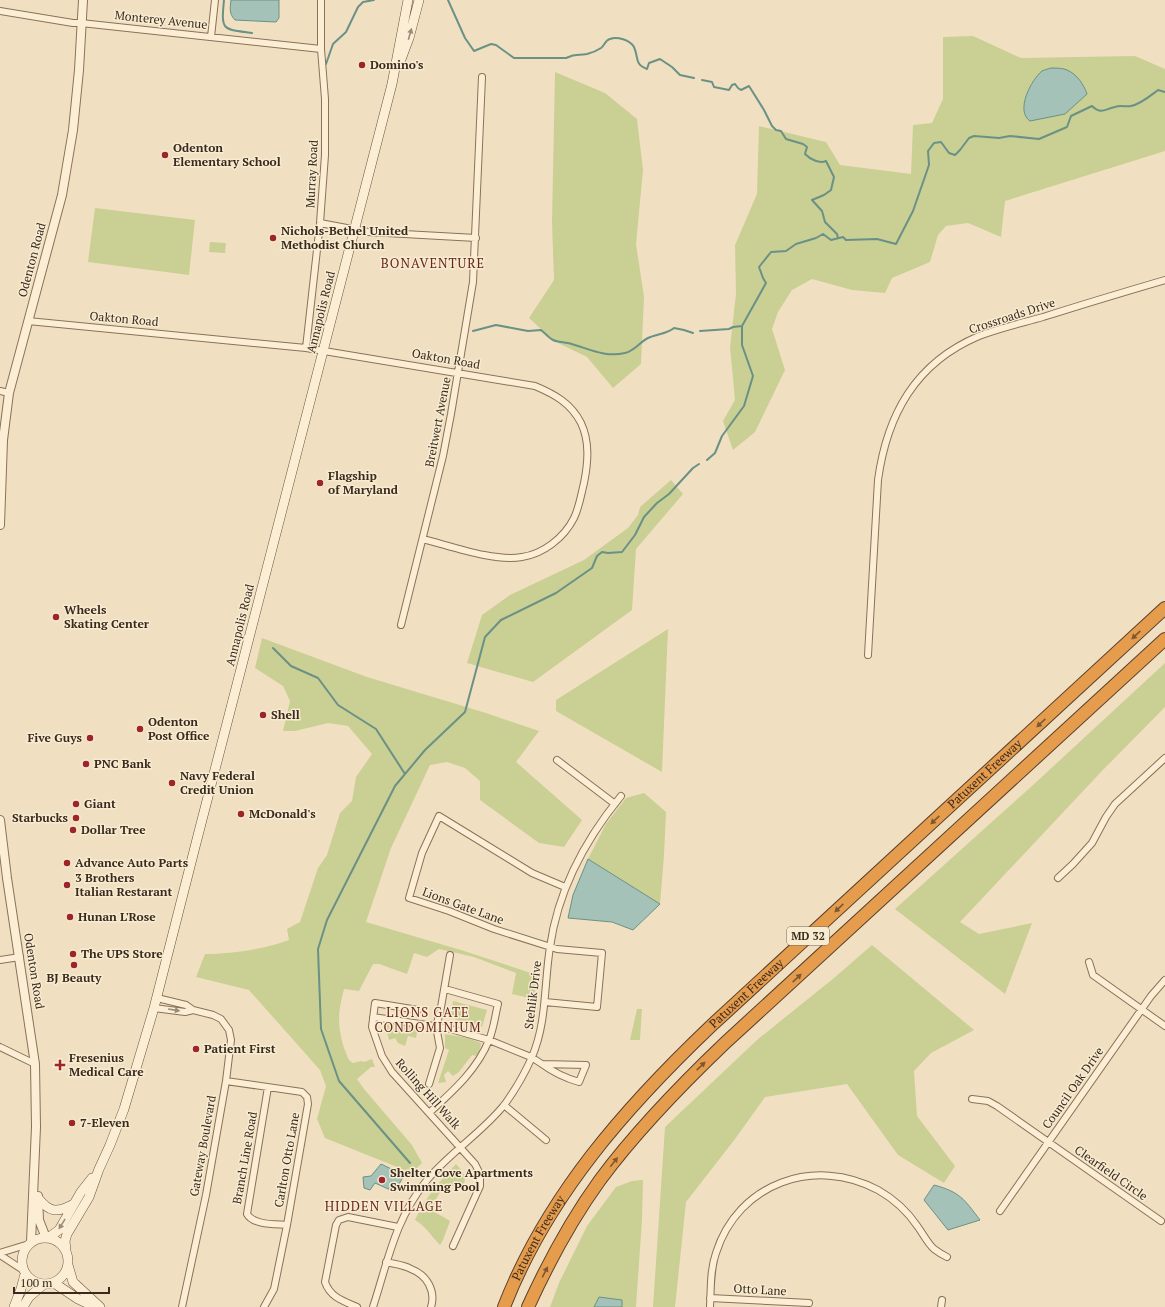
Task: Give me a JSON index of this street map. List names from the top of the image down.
{
  "streets": {
    "highway": ["Patuxent Freeway", "MD 32"],
    "main road": ["Annapolis Road"],
    "street": [
      "Monterey Avenue",
      "Murray Road",
      "Odenton Road",
      "Crossroads Drive",
      "Oakton Road",
      "Breitwert Avenue",
      "Lions Gate Lane",
      "Stehlik Drive",
      "Council Oak Drive",
      "Rolling Hill Walk",
      "Gateway Boulevard",
      "Branch Line Road",
      "Carlton Otto Lane",
      "Clearfield Circle",
      "Otto Lane"
    ]
  },
  "crossings": [
    ["Monterey Avenue", "Murray Road"],
    ["Monterey Avenue", "Odenton Road"],
    ["Murray Road", "Oakton Road"],
    ["Odenton Road", "Annapolis Road"],
    ["Odenton Road", "Oakton Road"],
    ["Annapolis Road", "Oakton Road"],
    ["Annapolis Road", "Gateway Boulevard"],
    ["Oakton Road", "Breitwert Avenue"],
    ["Lions Gate Lane", "Stehlik Drive"],
    ["Stehlik Drive", "Rolling Hill Walk"],
    ["Council Oak Drive", "Clearfield Circle"],
    ["Gateway Boulevard", "Carlton Otto Lane"],
    ["Branch Line Road", "Carlton Otto Lane"]
  ],
  "districts": ["BONAVENTURE", "LIONS GATE CONDOMINIUM", "HIDDEN VILLAGE"],
  "places": {
    "other": [
      "Domino's",
      "Odenton Elementary School",
      "Nichols-Bethel United Methodist Church",
      "Flagship of Maryland",
      "Wheels Skating Center",
      "Shell",
      "Odenton Post Office",
      "Five Guys",
      "PNC Bank",
      "Navy Federal Credit Union",
      "Giant",
      "McDonald's",
      "Starbucks",
      "Dollar Tree",
      "Advance Auto Parts",
      "3 Brothers Italian Restarant",
      "Hunan L'Rose",
      "The UPS Store",
      "BJ Beauty",
      "Patient First",
      "7-Eleven",
      "Shelter Cove Apartments Swimming Pool"
    ],
    "health": ["Fresenius Medical Care"]
  },
  "scale_bar": "100 m"
}
